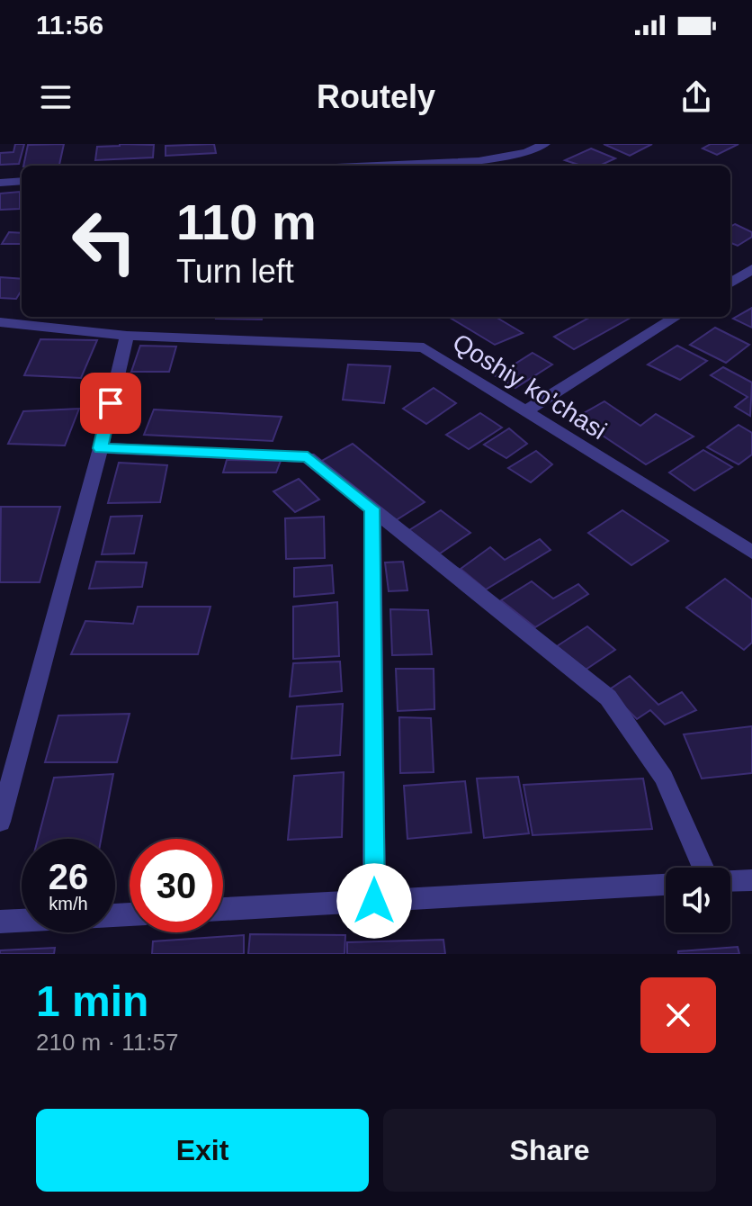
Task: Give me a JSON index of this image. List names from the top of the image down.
{
  "streets": {
    "street": ["Qoshiy ko'chasi"]
  },
  "page": {
    "status": "11:56",
    "header": "Routely",
    "turn": ["110 m", "Turn left"],
    "speed": "26 km/h",
    "limit": "30",
    "heading": ["1 min", "210 m · 11:57"],
    "buttons": ["Exit", "Share"]
  }
}
